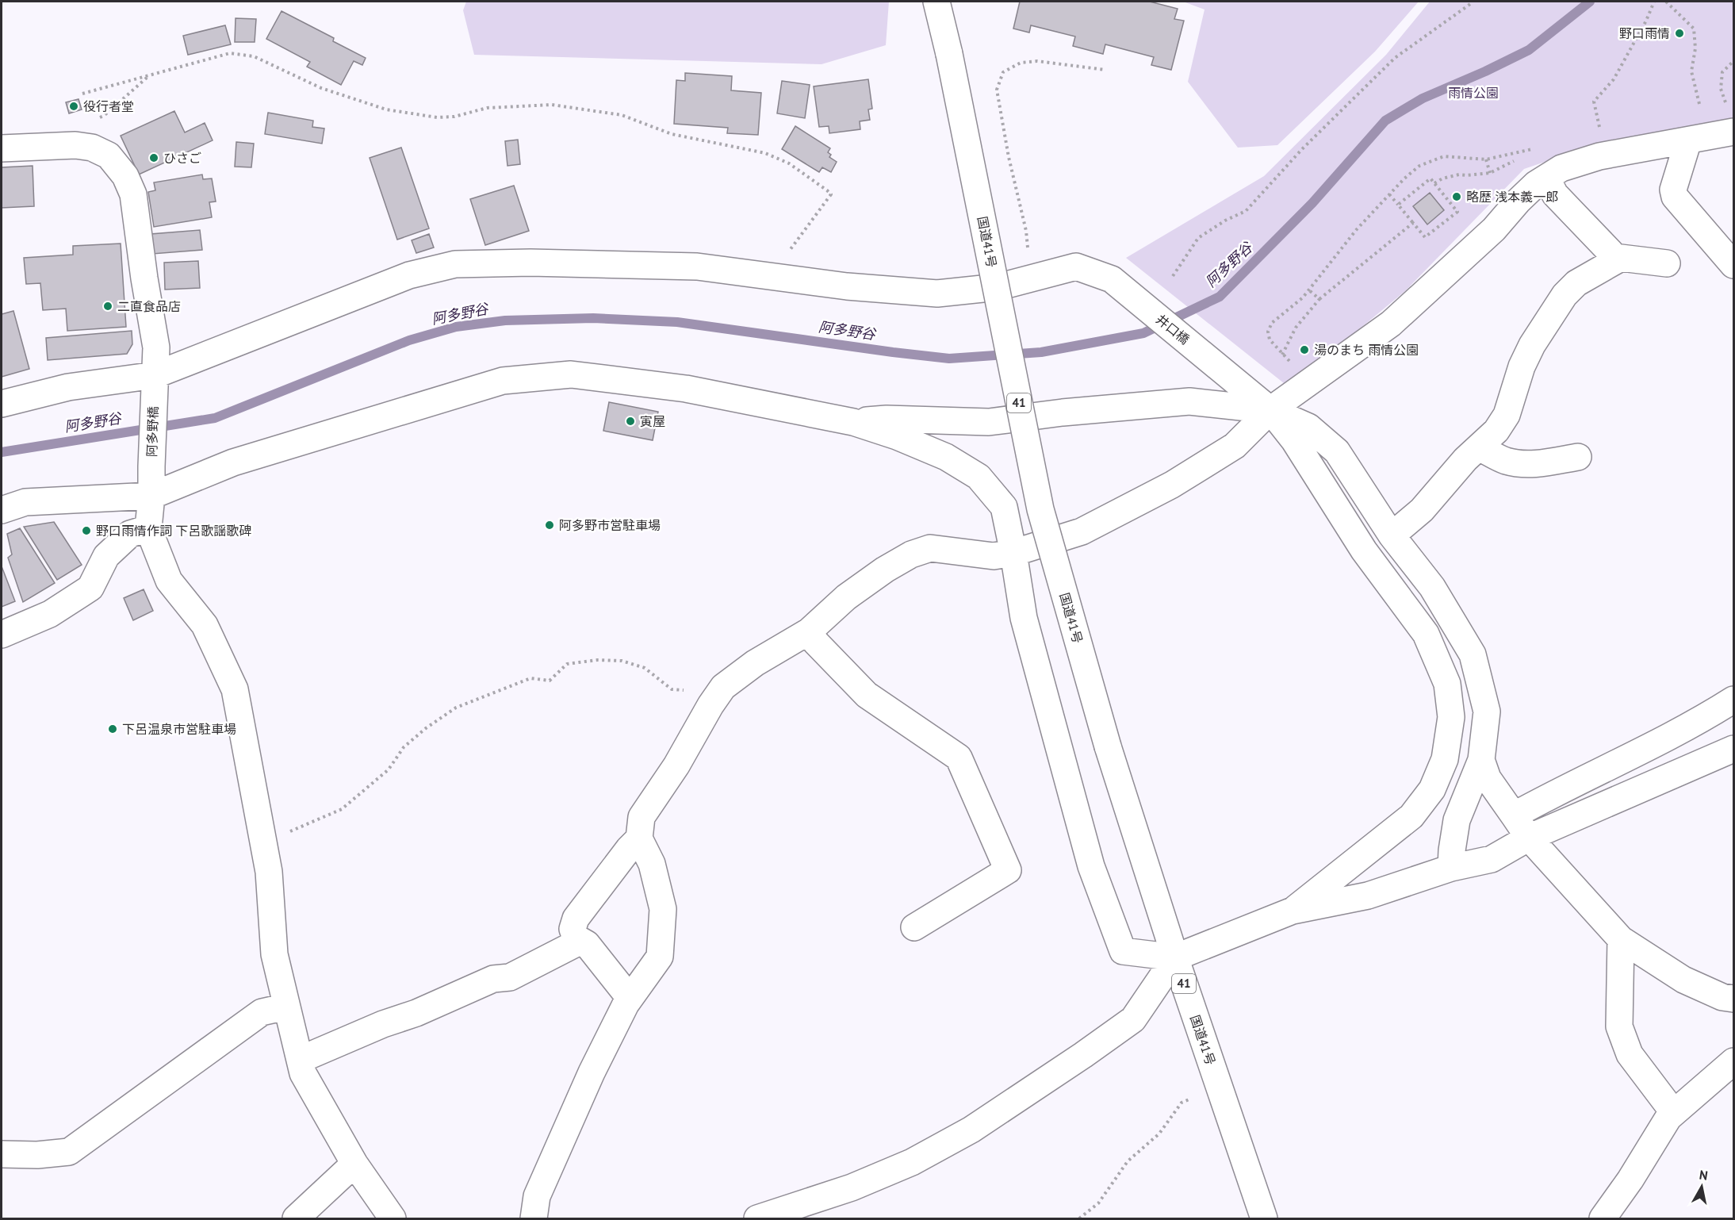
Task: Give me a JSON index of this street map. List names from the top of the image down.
{
  "streets": {
    "main road": [
      "国道41号",
      "井口橋",
      "41",
      "阿多野橋"
    ]
  },
  "crossings": [
    ["井口橋", "阿多野橋"]
  ],
  "water": ["阿多野谷"],
  "parks": ["雨情公園"],
  "places": [
    "野口雨情",
    "役行者堂",
    "ひさご",
    "略歴 浅本義一郎",
    "二直食品店",
    "湯のまち 雨情公園",
    "寅屋",
    "阿多野市営駐車場",
    "野口雨情作詞 下呂歌謡歌碑",
    "下呂温泉市営駐車場"
  ],
  "north": "top"
}
